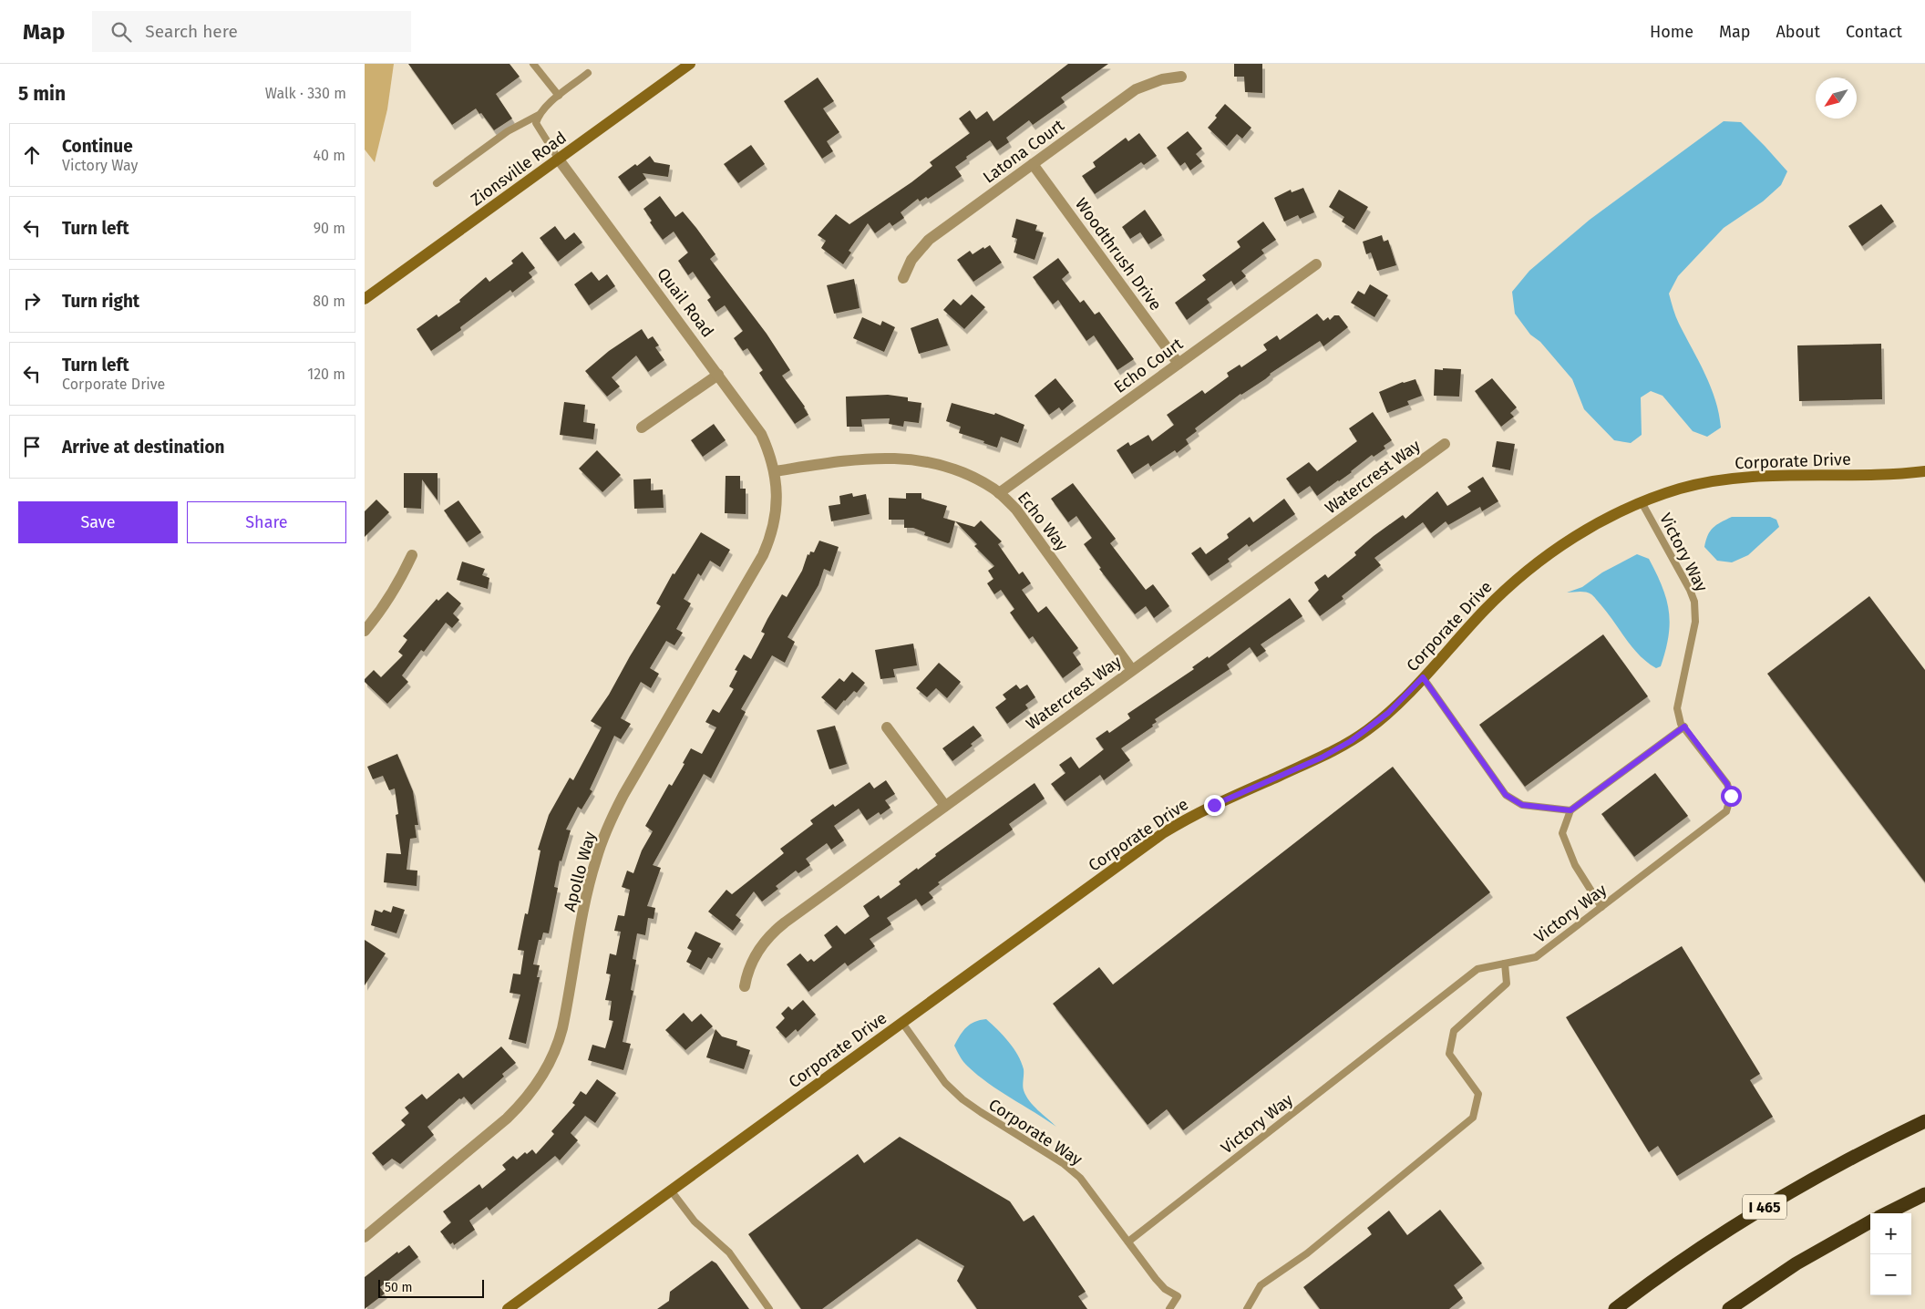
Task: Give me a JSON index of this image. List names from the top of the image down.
{
  "streets": {
    "highway": ["I 465"],
    "street": [
      "Latona Court",
      "Zionsville Road",
      "Woodthrush Drive",
      "Quail Road",
      "Echo Court",
      "Corporate Drive",
      "Watercrest Way",
      "Echo Way",
      "Apollo Way"
    ],
    "lane": ["Victory Way", "Corporate Way"]
  },
  "crossings": [
    ["Latona Court", "Woodthrush Drive"],
    ["Zionsville Road", "Quail Road"],
    ["Woodthrush Drive", "Echo Court"],
    ["Quail Road", "Echo Way"],
    ["Quail Road", "Apollo Way"],
    ["Echo Court", "Echo Way"],
    ["Corporate Drive", "Victory Way"],
    ["Corporate Drive", "Corporate Way"],
    ["Watercrest Way", "Echo Way"],
    ["Echo Way", "Apollo Way"],
    ["Victory Way", "Corporate Way"]
  ],
  "scale_bar": "50 m",
  "north": "bottom left",
  "page": {
    "header": "Map",
    "search": "Search here",
    "nav": [
      "Home",
      "Map",
      "About",
      "Contact"
    ],
    "heading": ["5 min", "Walk · 330 m"],
    "list": [
      ["Continue", "Victory Way", "40 m"],
      ["Turn left", "90 m"],
      ["Turn right", "80 m"],
      ["Turn left", "Corporate Drive", "120 m"],
      "Arrive at destination"
    ],
    "buttons": ["Save", "Share"],
    "map_buttons": ["+", "−"],
    "scale": "50 m"
  }
}
